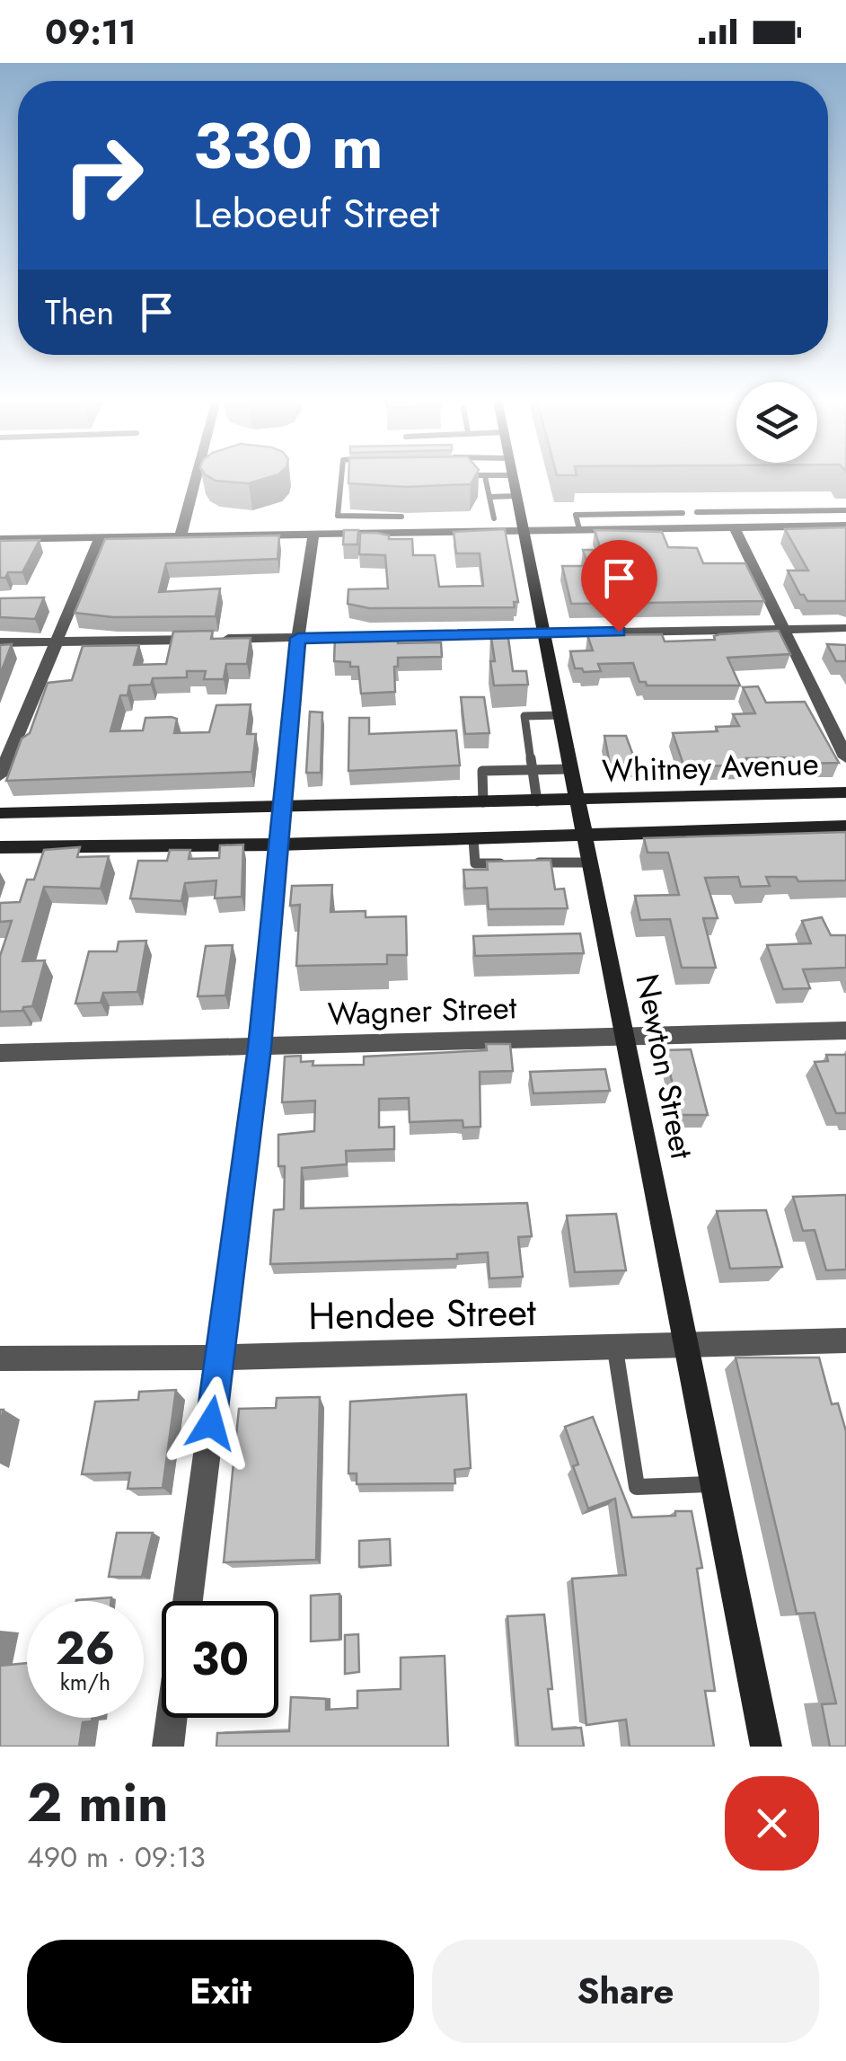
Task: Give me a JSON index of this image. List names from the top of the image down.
{
  "streets": {
    "main road": ["Whitney Avenue", "Newton Street"],
    "street": ["Wagner Street", "Hendee Street"]
  },
  "crossings": [
    ["Whitney Avenue", "Newton Street"],
    ["Wagner Street", "Newton Street"],
    ["Newton Street", "Hendee Street"]
  ],
  "page": {
    "status": "09:11",
    "turn": ["330 m", "Leboeuf Street"],
    "then": "Then",
    "speed": "26 km/h",
    "limit": "30",
    "heading": ["2 min", "490 m · 09:13"],
    "buttons": ["Exit", "Share"]
  }
}
